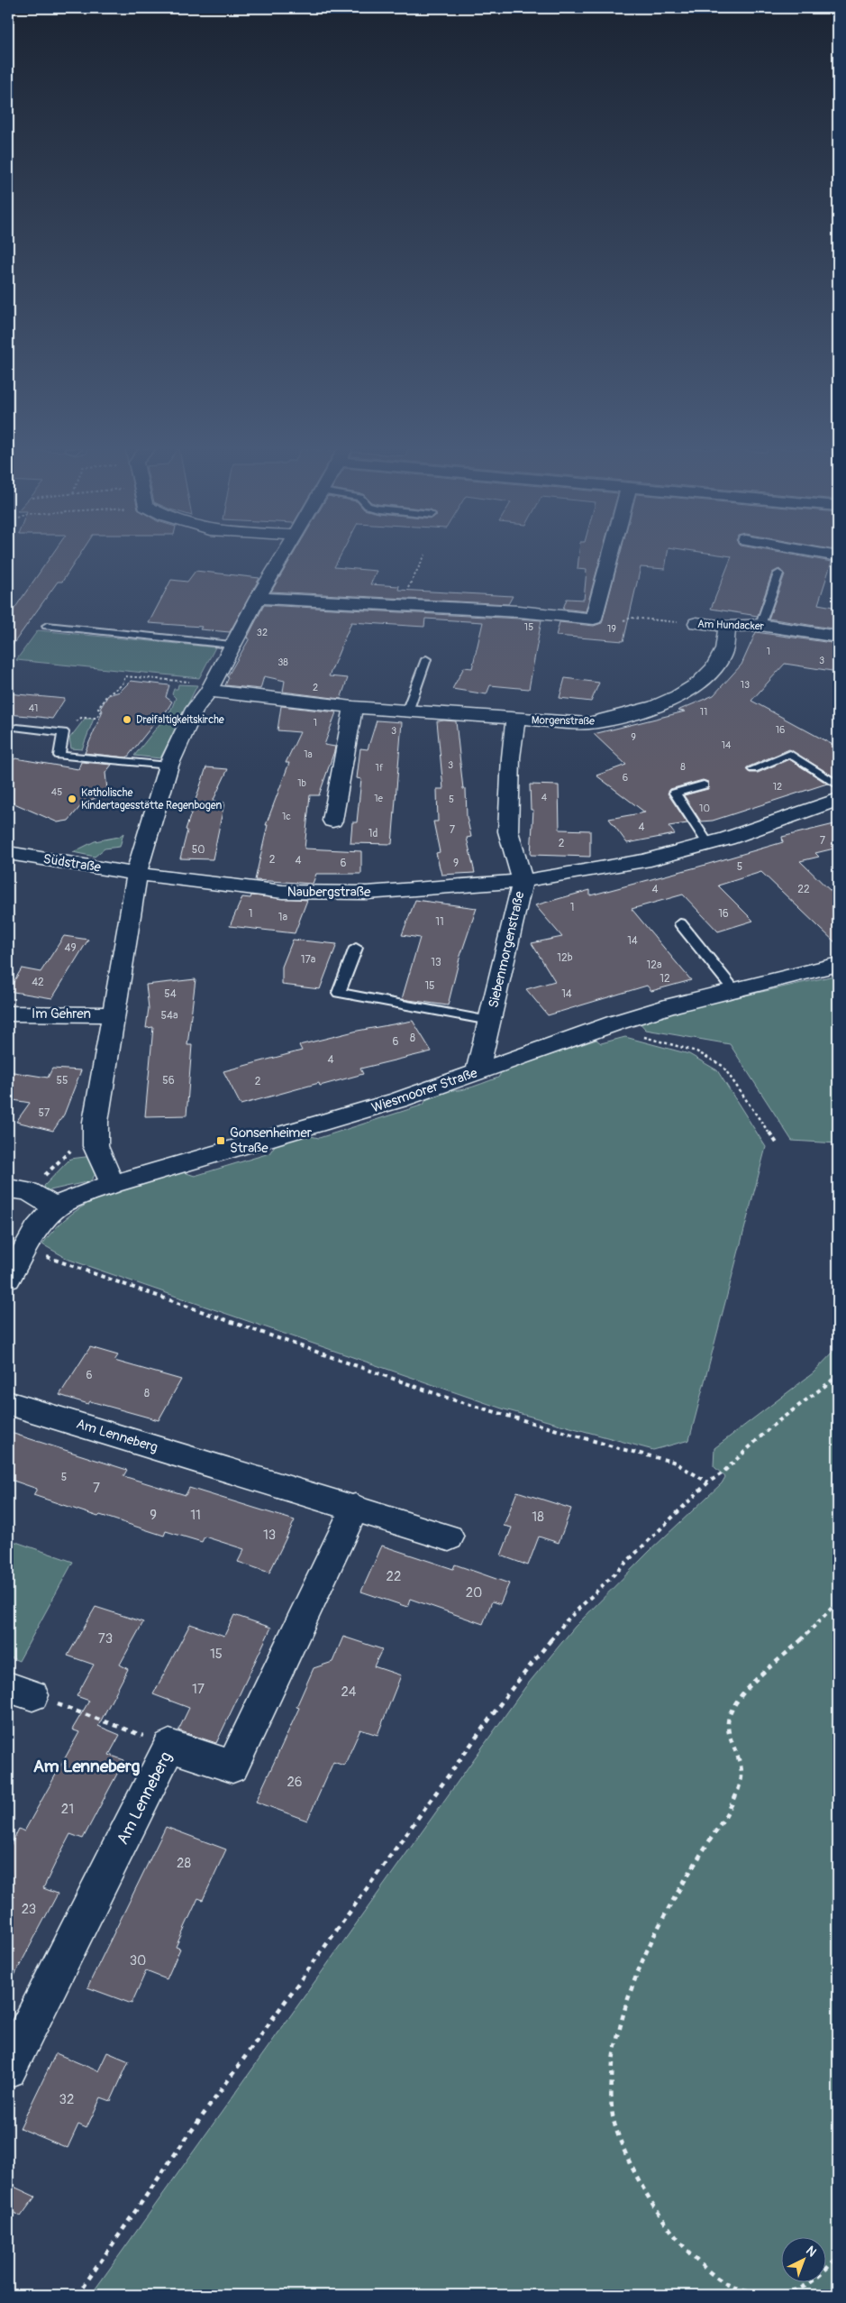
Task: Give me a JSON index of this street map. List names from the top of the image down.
{
  "streets": {
    "street": [
      "Am Hundacker",
      "Morgenstraße",
      "Südstraße",
      "Naubergstraße",
      "Siebenmorgenstraße",
      "Im Gehren",
      "Wiesmoorer Straße",
      "Am Lenneberg"
    ]
  },
  "crossings": [
    ["Am Hundacker", "Morgenstraße"],
    ["Morgenstraße", "Siebenmorgenstraße"],
    ["Südstraße", "Naubergstraße"],
    ["Naubergstraße", "Siebenmorgenstraße"],
    ["Siebenmorgenstraße", "Wiesmoorer Straße"]
  ],
  "districts": ["Am Lenneberg"],
  "places": {
    "other": ["Dreifaltigkeitskirche", "Katholische Kindertagesstätte Regenbogen"],
    "transit": ["Gonsenheimer Straße"]
  },
  "house_numbers": [
    "15",
    "19",
    "32",
    "1",
    "3",
    "38",
    "13",
    "2",
    "41",
    "11",
    "1",
    "16",
    "3",
    "9",
    "14",
    "1a",
    "3",
    "8",
    "1f",
    "6",
    "1b",
    "12",
    "45",
    "4",
    "1e",
    "5",
    "10",
    "1c",
    "4",
    "7",
    "1d",
    "7",
    "2",
    "50",
    "2",
    "4",
    "6",
    "9",
    "5",
    "4",
    "22",
    "1",
    "1",
    "16",
    "1a",
    "11",
    "14",
    "49",
    "12b",
    "17a",
    "13",
    "12a",
    "12",
    "42",
    "15",
    "54",
    "14",
    "54a",
    "8",
    "6",
    "4",
    "55",
    "56",
    "2",
    "57",
    "6",
    "8",
    "5",
    "7",
    "9",
    "11",
    "18",
    "13",
    "22",
    "20",
    "73",
    "15",
    "17",
    "24",
    "26",
    "21",
    "28",
    "23",
    "30",
    "32"
  ],
  "north": "top right"
}
